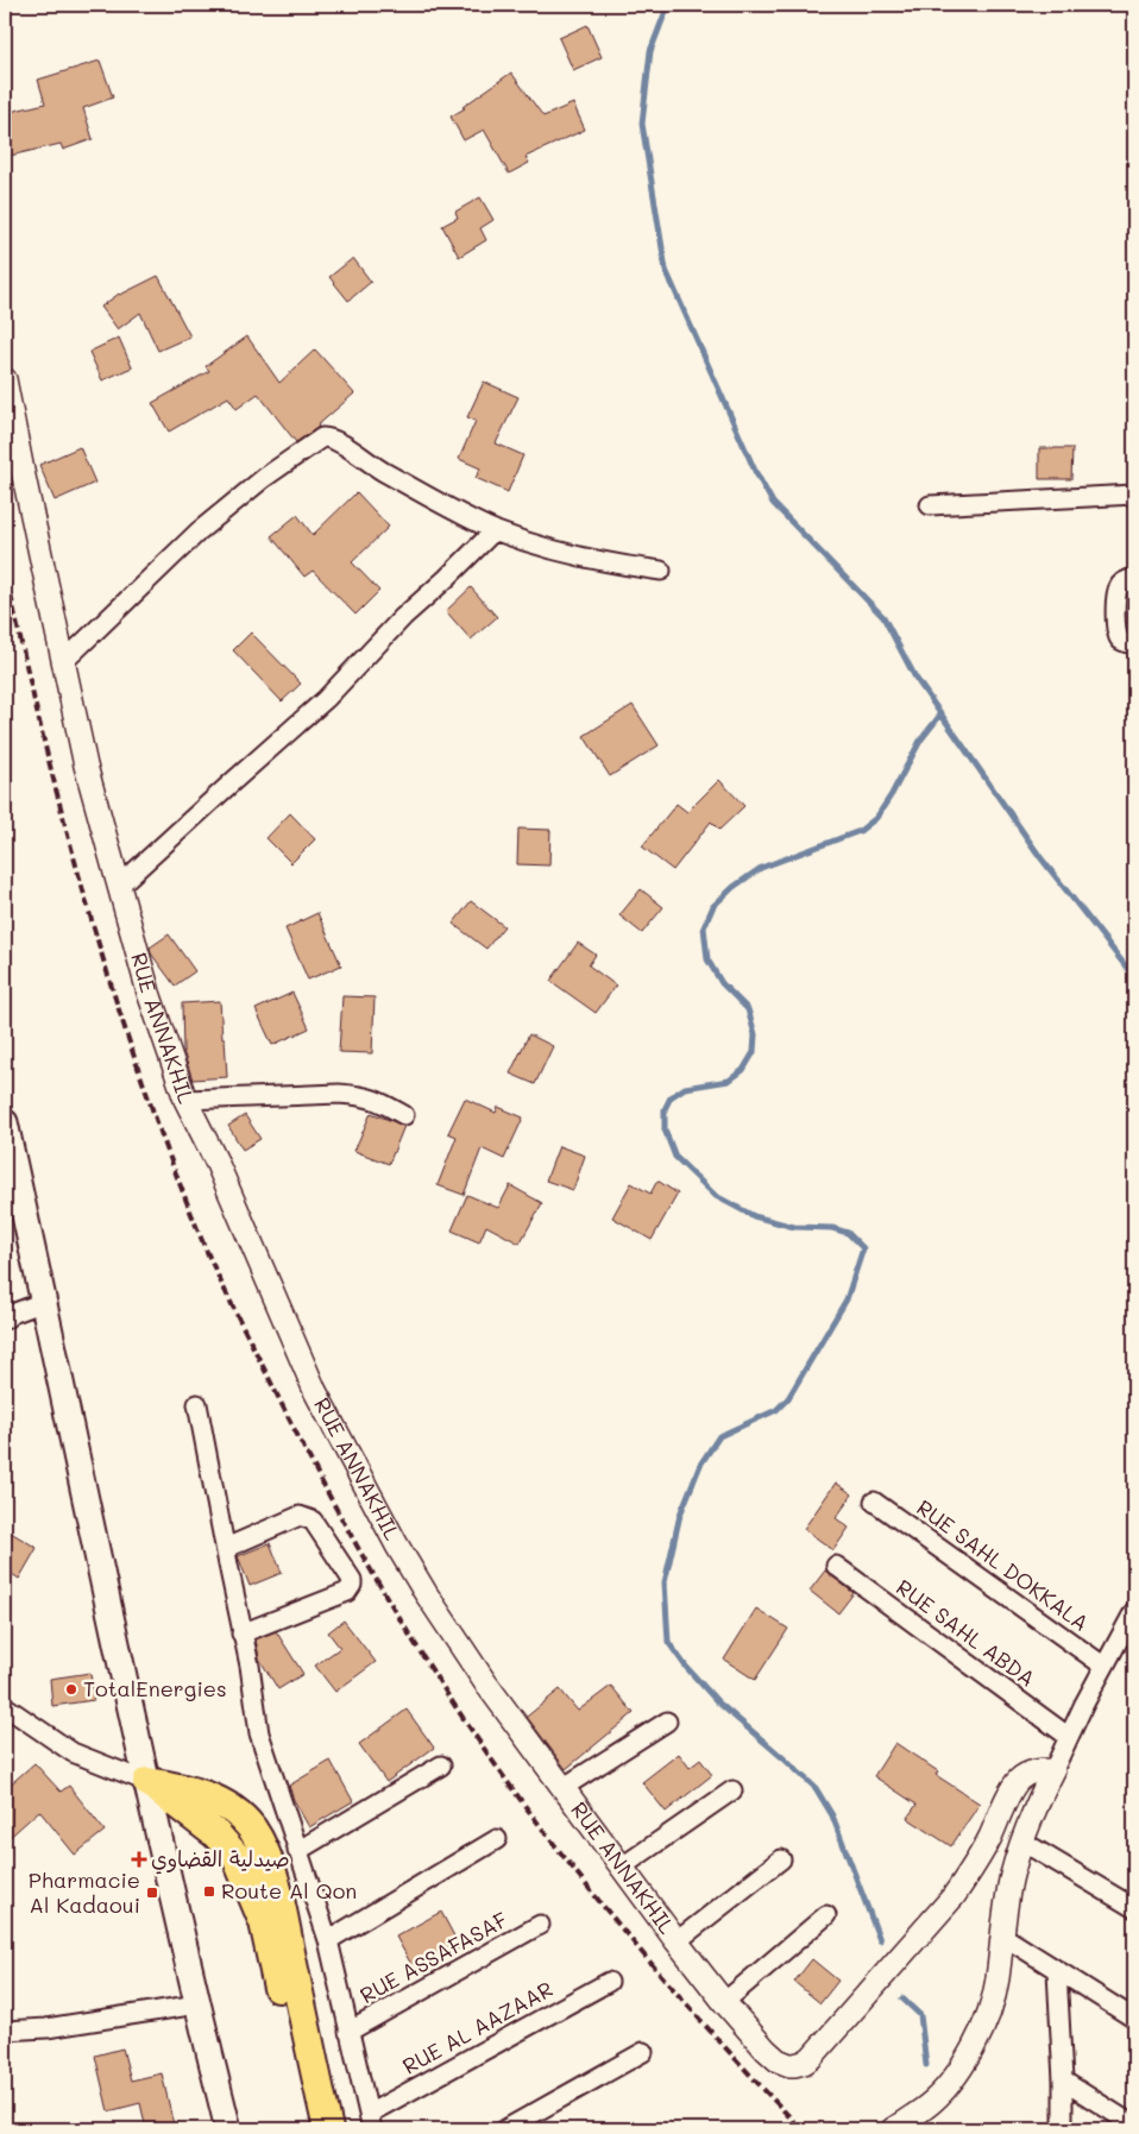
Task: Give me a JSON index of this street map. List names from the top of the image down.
{
  "streets": {
    "street": [
      "RUE ANNAKHIL",
      "RUE SAHL DOKKALA",
      "RUE SAHL ABDA",
      "RUE ASSAFASAF",
      "RUE AL AAZAAR"
    ]
  },
  "places": {
    "other": ["TotalEnergies"],
    "health": ["صيدلية القضاوي"],
    "transit": ["Route Al Qon", "Pharmacie Al Kadaoui"]
  }
}
